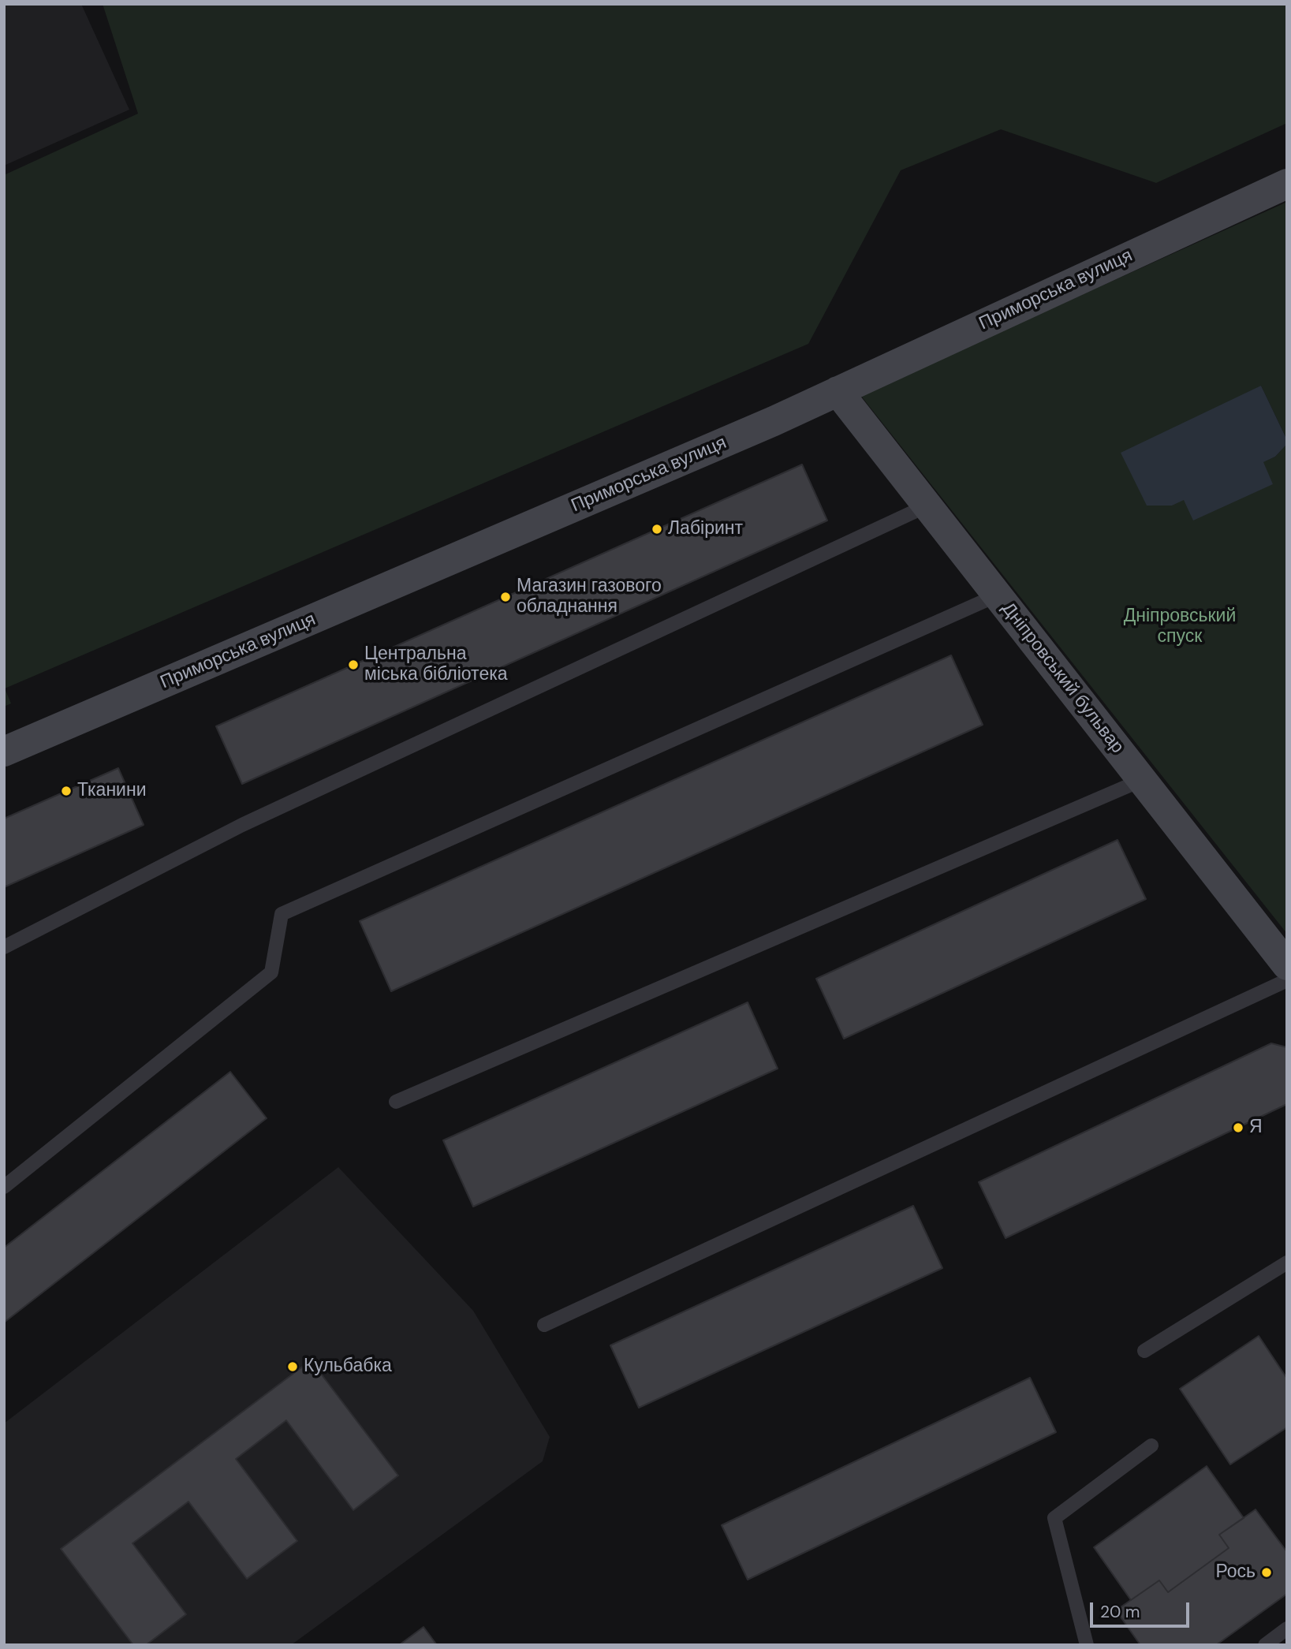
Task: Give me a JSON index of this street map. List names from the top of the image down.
{
  "streets": {
    "street": ["Приморська вулиця", "Дніпровський бульвар"]
  },
  "crossings": [
    ["Приморська вулиця", "Дніпровський бульвар"]
  ],
  "parks": ["Дніпровський спуск"],
  "places": [
    "Лабіринт",
    "Магазин газового обладнання",
    "Центральна міська бібліотека",
    "Тканини",
    "Я",
    "Кульбабка",
    "Рось"
  ],
  "scale_bar": "20 m"
}
